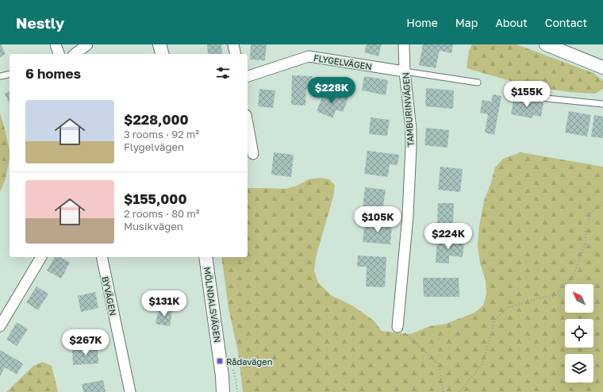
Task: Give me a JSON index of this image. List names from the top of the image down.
{
  "streets": {
    "street": [
      "FLYGELVÄGEN",
      "TAMBURINVÄGEN",
      "BYVÄGEN",
      "MÖLNDALSVÄGEN"
    ]
  },
  "crossings": [
    ["FLYGELVÄGEN", "TAMBURINVÄGEN"]
  ],
  "places": {
    "transit": ["Rådavägen"]
  },
  "north": "top left",
  "page": {
    "header": "Nestly",
    "nav": [
      "Home",
      "Map",
      "About",
      "Contact"
    ],
    "heading": "6 homes",
    "price": [
      "$228K",
      "$155K",
      "$105K",
      "$224K",
      "$131K",
      "$267K"
    ],
    "list": [
      {
        "name": "$228,000",
        "note": "3 rooms · 92 m² · Flygelvägen"
      },
      {
        "name": "$155,000",
        "note": "2 rooms · 80 m² · Musikvägen"
      }
    ]
  }
}
